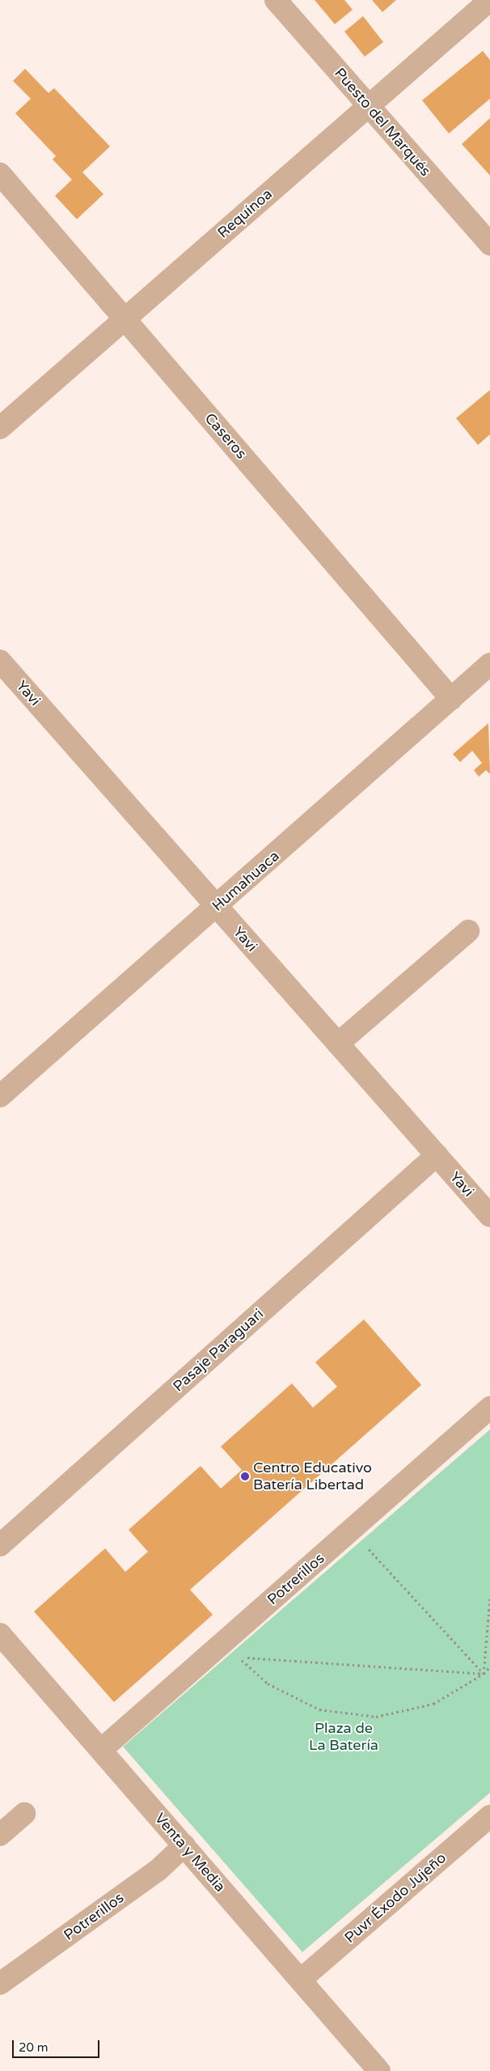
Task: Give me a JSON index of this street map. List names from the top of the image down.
{
  "streets": {
    "street": [
      "Puesto del Marqués",
      "Requínoa",
      "Caseros",
      "Yavi",
      "Humahuaca",
      "Pasaje Paraguari",
      "Potrerillos",
      "Venta y Media",
      "Puvr Éxodo Jujeño"
    ]
  },
  "crossings": [
    ["Puesto del Marqués", "Requínoa"],
    ["Requínoa", "Caseros"],
    ["Caseros", "Humahuaca"],
    ["Yavi", "Humahuaca"],
    ["Yavi", "Pasaje Paraguari"],
    ["Potrerillos", "Venta y Media"],
    ["Venta y Media", "Puvr Éxodo Jujeño"]
  ],
  "parks": ["Plaza de La Batería"],
  "places": ["Centro Educativo Batería Libertad"],
  "scale_bar": "20 m"
}
